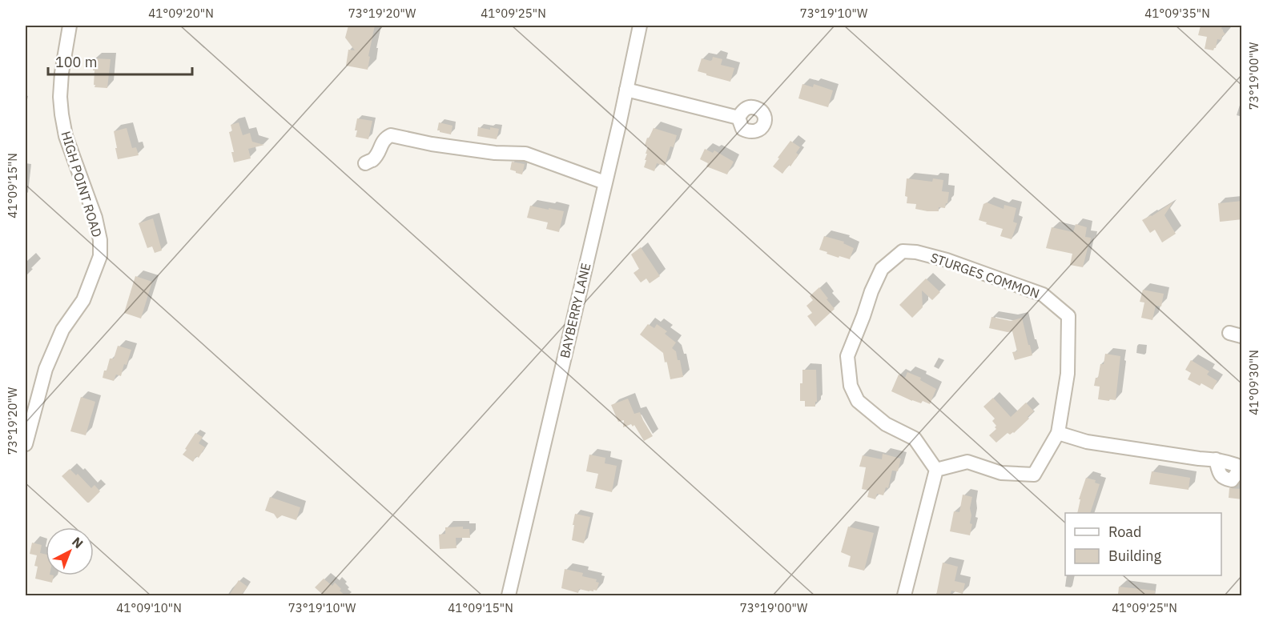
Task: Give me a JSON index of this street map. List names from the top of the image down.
{
  "streets": {
    "street": ["HIGH POINT ROAD", "STURGES COMMON", "BAYBERRY LANE"]
  },
  "legend": ["Road", "Building"],
  "scale_bar": "100 m",
  "north": "top right",
  "coordinates": [
    "41°09'20\"N",
    "73°19'20\"W",
    "41°09'25\"N",
    "73°19'10\"W",
    "41°09'35\"N",
    "73°19'00\"W",
    "41°09'15\"N",
    "41°09'30\"N",
    "41°09'10\"N"
  ]
}
